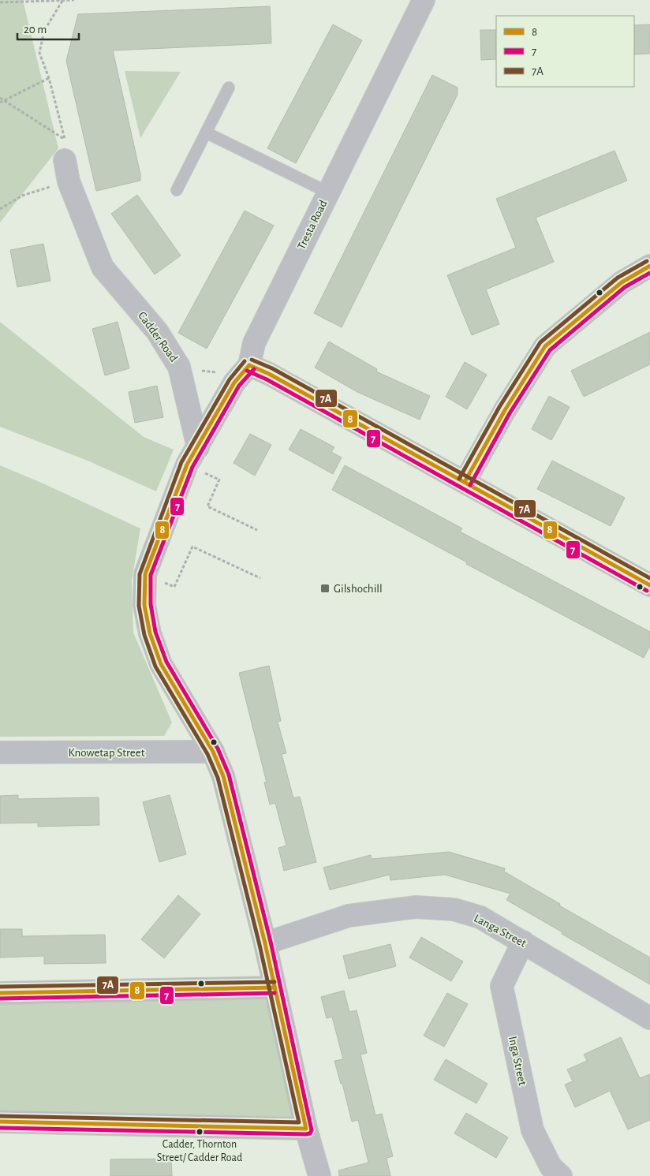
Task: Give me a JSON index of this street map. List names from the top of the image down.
{
  "streets": {
    "street": [
      "Tresta Road",
      "Cadder Road",
      "Knowetap Street",
      "Langa Street",
      "Inga Street"
    ]
  },
  "crossings": [
    ["Tresta Road", "Cadder Road"],
    ["Langa Street", "Inga Street"]
  ],
  "places": {
    "transit": ["Gilshochill"],
    "other": ["Cadder, Thornton Street/ Cadder Road"]
  },
  "lines": ["transit line 7A", "transit line 8", "transit line 7"],
  "legend": ["8", "7", "7A"],
  "scale_bar": "20 m"
}
